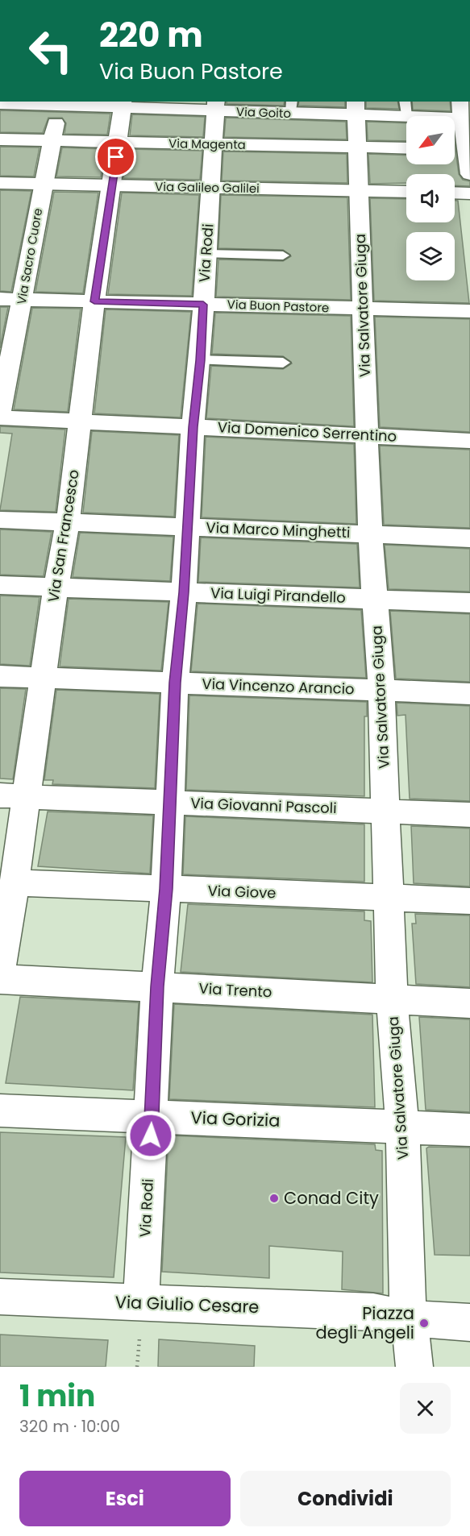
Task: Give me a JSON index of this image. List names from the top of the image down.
{
  "streets": {
    "street": [
      "Via Goito",
      "Via Magenta",
      "Via Galileo Galilei",
      "Via Rodi",
      "Via Sacro Cuore",
      "Via Salvatore Giuga",
      "Via Buon Pastore",
      "Via Domenico Serrentino",
      "Via Marco Minghetti",
      "Via San Francesco",
      "Via Luigi Pirandello",
      "Via Vincenzo Arancio",
      "Via Giovanni Pascoli",
      "Via Giove",
      "Via Trento",
      "Via Gorizia",
      "Via Giulio Cesare"
    ]
  },
  "crossings": [
    ["Via Goito", "Via Rodi"],
    ["Via Goito", "Via Sacro Cuore"],
    ["Via Goito", "Via Salvatore Giuga"],
    ["Via Goito", "Via San Francesco"],
    ["Via Magenta", "Via Rodi"],
    ["Via Magenta", "Via Sacro Cuore"],
    ["Via Magenta", "Via Salvatore Giuga"],
    ["Via Magenta", "Via San Francesco"],
    ["Via Galileo Galilei", "Via Rodi"],
    ["Via Galileo Galilei", "Via Sacro Cuore"],
    ["Via Galileo Galilei", "Via Salvatore Giuga"],
    ["Via Galileo Galilei", "Via San Francesco"],
    ["Via Rodi", "Via Buon Pastore"],
    ["Via Rodi", "Via Domenico Serrentino"],
    ["Via Rodi", "Via Marco Minghetti"],
    ["Via Rodi", "Via Luigi Pirandello"],
    ["Via Rodi", "Via Vincenzo Arancio"],
    ["Via Rodi", "Via Giovanni Pascoli"],
    ["Via Rodi", "Via Giove"],
    ["Via Rodi", "Via Trento"],
    ["Via Rodi", "Via Gorizia"],
    ["Via Rodi", "Via Giulio Cesare"],
    ["Via Sacro Cuore", "Via Buon Pastore"],
    ["Via Salvatore Giuga", "Via Buon Pastore"],
    ["Via Salvatore Giuga", "Via Domenico Serrentino"],
    ["Via Salvatore Giuga", "Via Marco Minghetti"],
    ["Via Salvatore Giuga", "Via Luigi Pirandello"],
    ["Via Salvatore Giuga", "Via Vincenzo Arancio"],
    ["Via Salvatore Giuga", "Via Giovanni Pascoli"],
    ["Via Salvatore Giuga", "Via Giove"],
    ["Via Salvatore Giuga", "Via Trento"],
    ["Via Salvatore Giuga", "Via Gorizia"],
    ["Via Salvatore Giuga", "Via Giulio Cesare"],
    ["Via Buon Pastore", "Via San Francesco"],
    ["Via Domenico Serrentino", "Via San Francesco"],
    ["Via Marco Minghetti", "Via San Francesco"],
    ["Via San Francesco", "Via Luigi Pirandello"],
    ["Via San Francesco", "Via Vincenzo Arancio"],
    ["Via San Francesco", "Via Giovanni Pascoli"],
    ["Via San Francesco", "Via Giove"]
  ],
  "places": ["Conad City", "Piazza degli Angeli"],
  "north": "bottom left",
  "page": {
    "turn": ["220 m", "Via Buon Pastore"],
    "heading": ["1 min", "320 m · 10:00"],
    "buttons": ["Esci", "Condividi"]
  }
}
